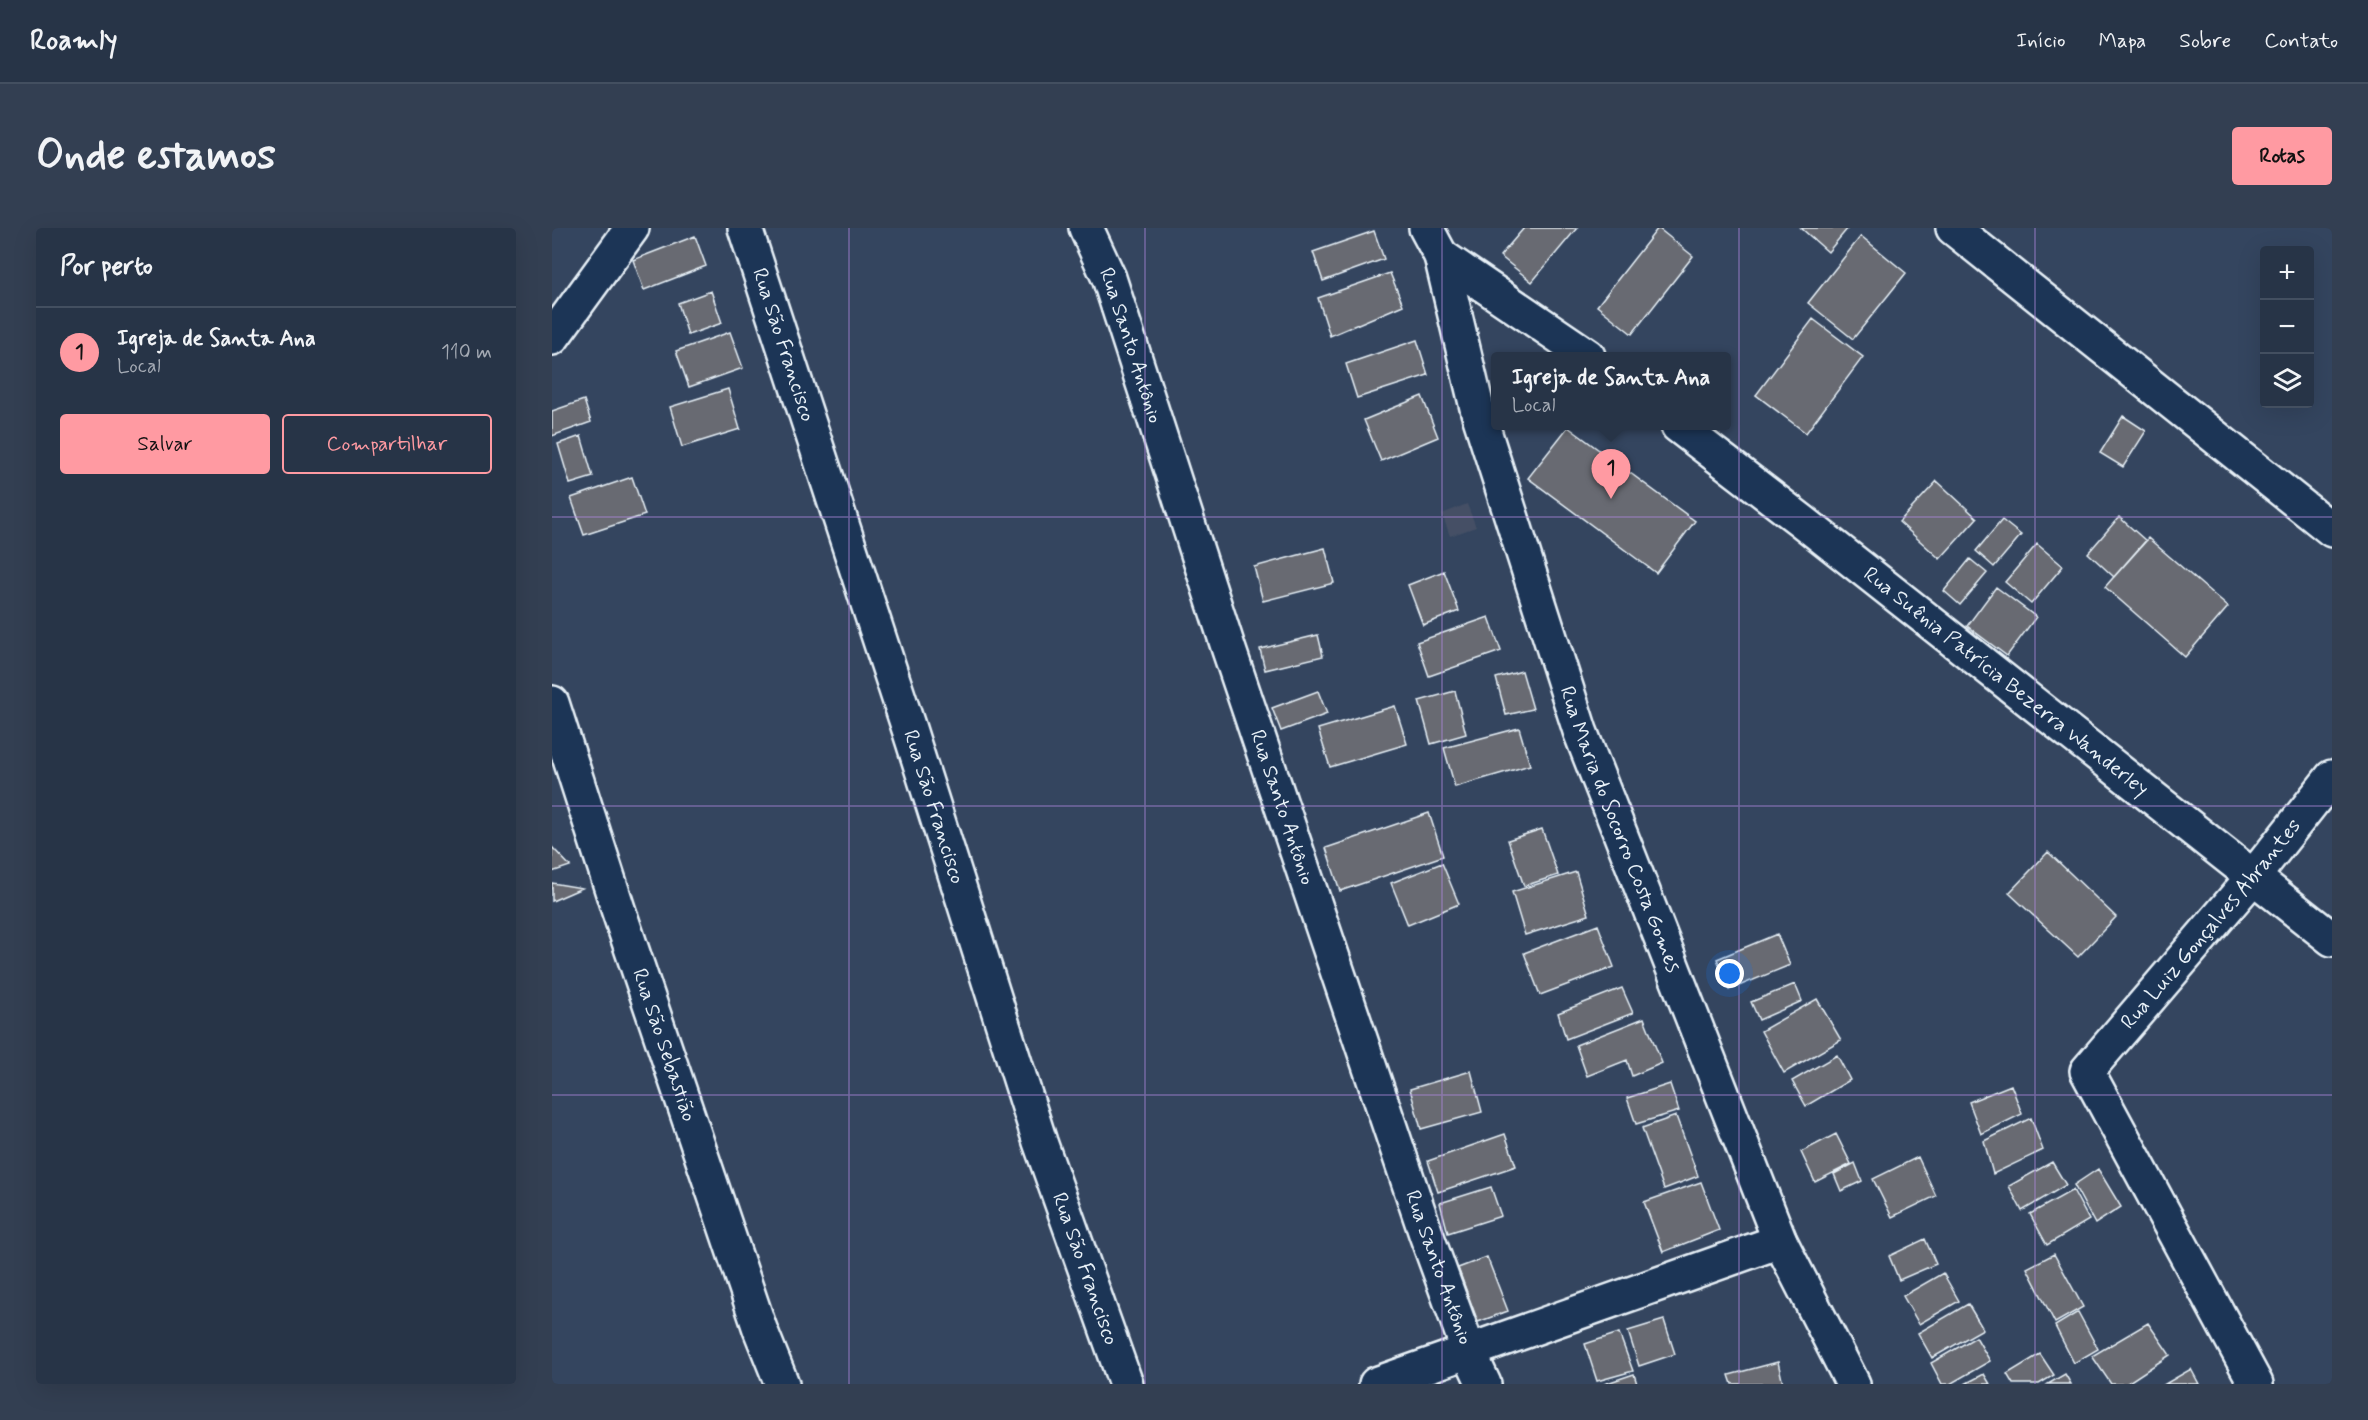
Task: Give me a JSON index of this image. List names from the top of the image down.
{
  "streets": {
    "street": [
      "Rua São Francisco",
      "Rua Santo Antônio",
      "Rua Suênia Patrícia Bezerra Wanderley",
      "Rua Maria do Socorro Costa Gomes",
      "Rua Luiz Gonçalves Abrantes",
      "Rua São Sebastião"
    ]
  },
  "crossings": [
    ["Rua Suênia Patrícia Bezerra Wanderley", "Rua Luiz Gonçalves Abrantes"]
  ],
  "page": {
    "header": "Roamly",
    "nav": [
      "Início",
      "Mapa",
      "Sobre",
      "Contato"
    ],
    "buttons": [
      "Rotas",
      ["Salvar", "Compartilhar"]
    ],
    "title": "Onde estamos",
    "heading": "Por perto",
    "map_buttons": ["+", "−"],
    "list": [
      {
        "mark": "1",
        "name": "Igreja de Santa Ana",
        "note": "Local",
        "value": "110 m"
      }
    ],
    "popup": ["Igreja de Santa Ana", "Local"],
    "pins": "1"
  }
}
